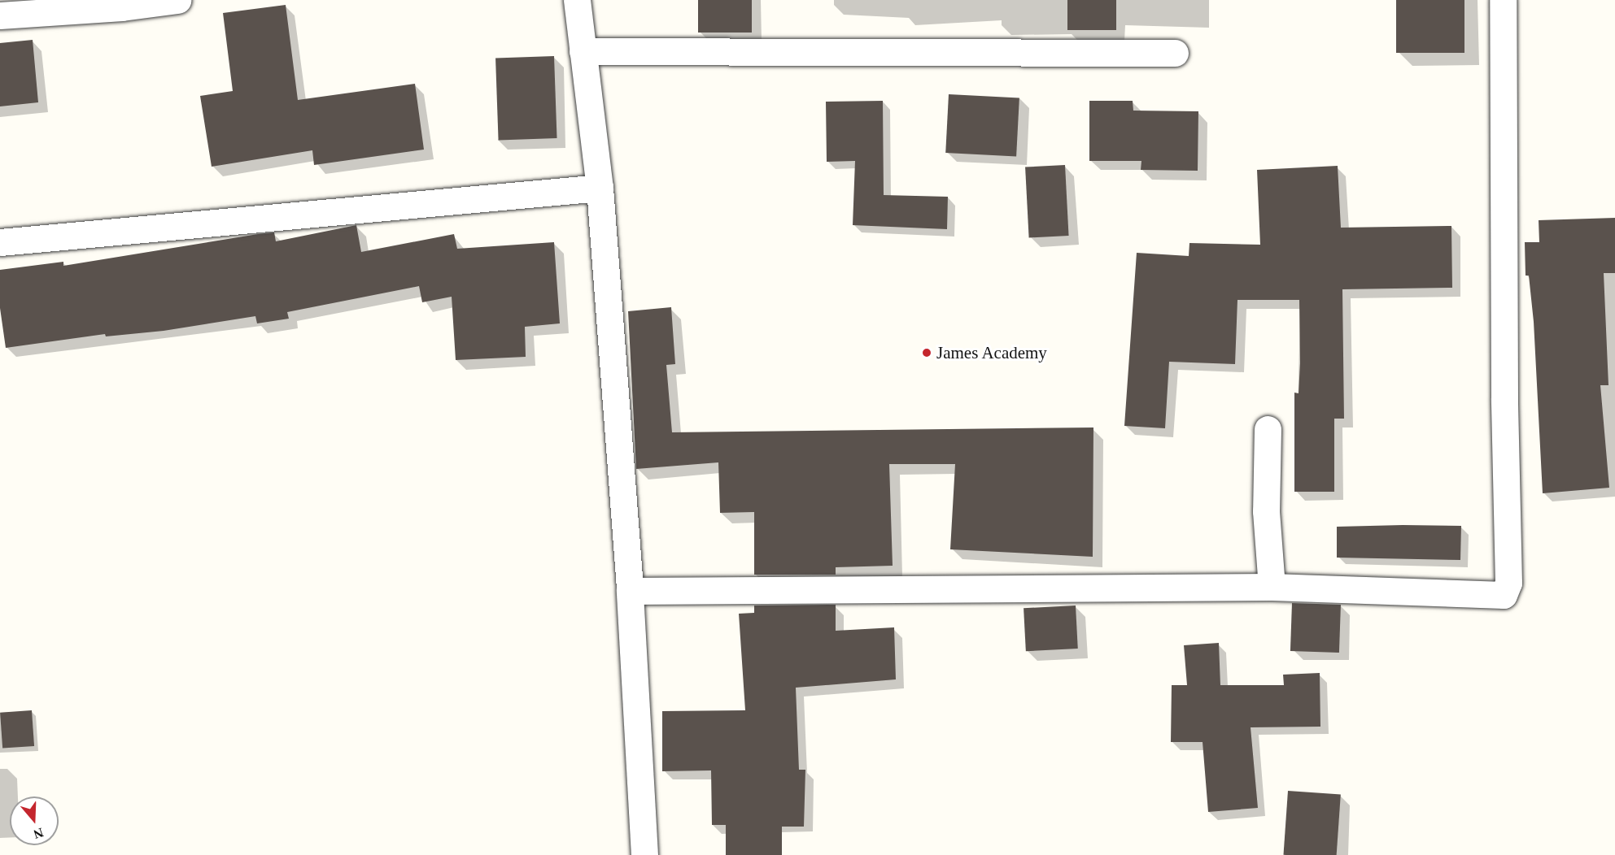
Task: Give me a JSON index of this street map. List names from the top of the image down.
{
  "places": ["James Academy"],
  "north": "bottom"
}
